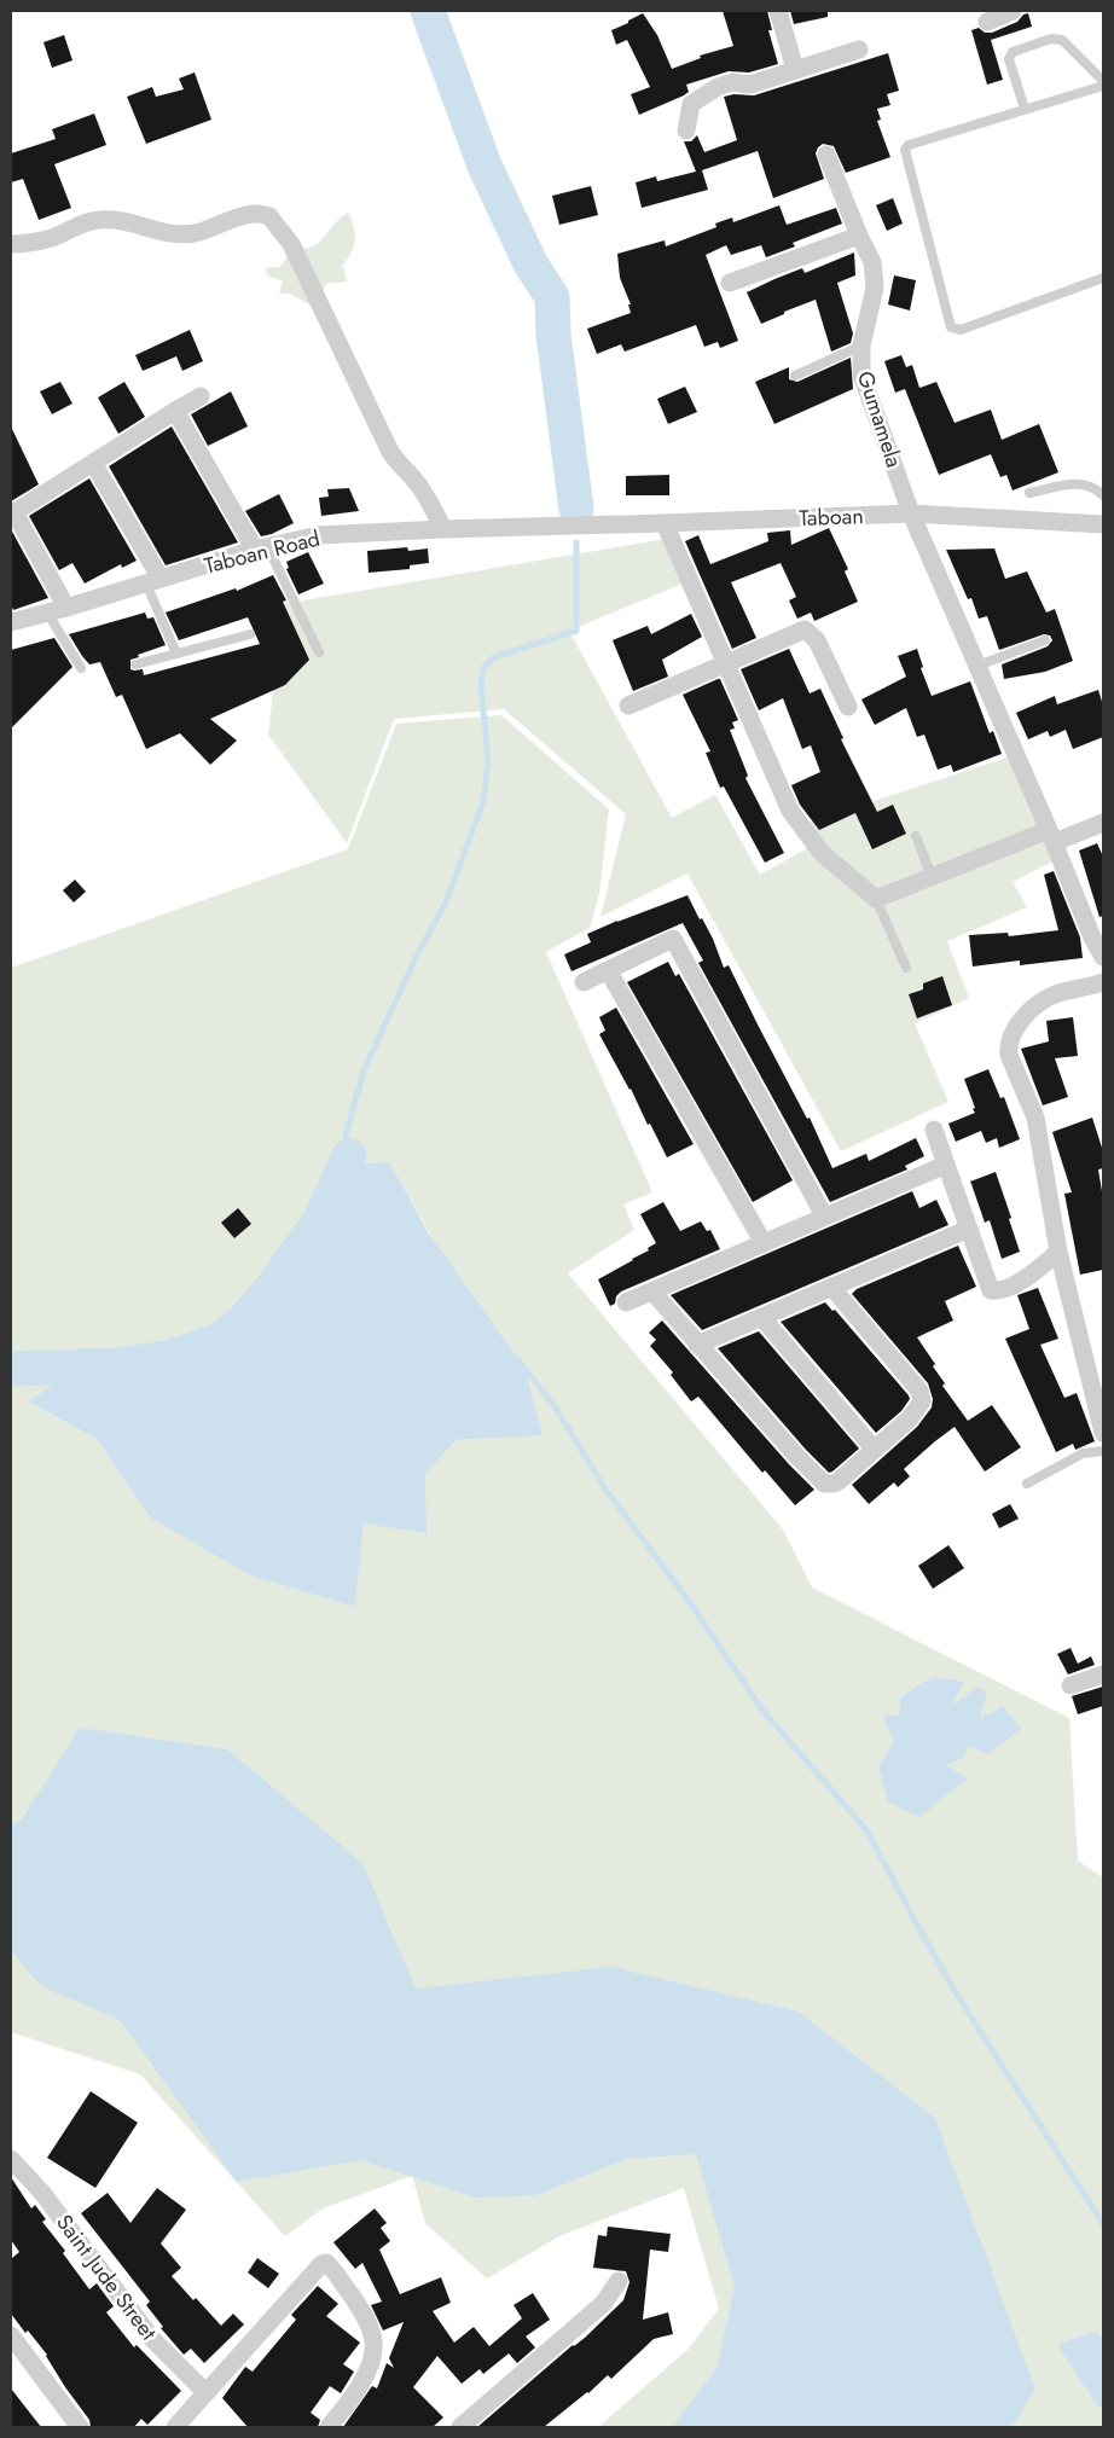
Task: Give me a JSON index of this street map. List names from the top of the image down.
{
  "streets": {
    "street": [
      "Gumamela",
      "Taboan",
      "Taboan Road",
      "Saint Jude Street"
    ]
  },
  "crossings": [
    ["Gumamela", "Taboan"],
    ["Taboan", "Taboan Road"]
  ]
}
